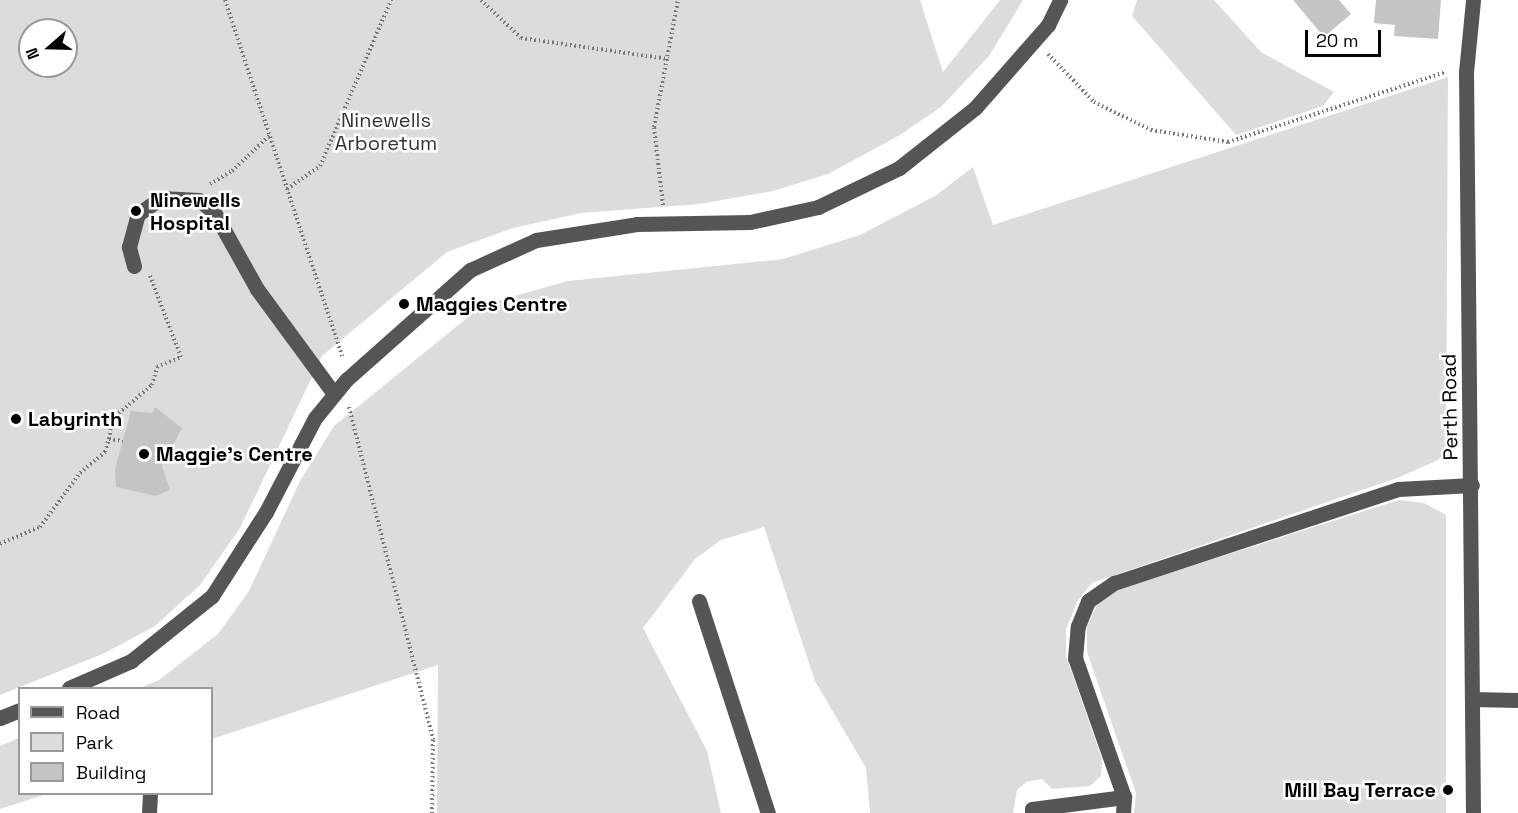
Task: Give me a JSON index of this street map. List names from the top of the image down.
{
  "streets": {
    "street": ["Perth Road"]
  },
  "parks": ["Ninewells Arboretum"],
  "places": [
    "Ninewells Hospital",
    "Maggies Centre",
    "Labyrinth",
    "Maggie's Centre",
    "Mill Bay Terrace"
  ],
  "legend": ["Road", "Park", "Building"],
  "scale_bar": "20 m",
  "north": "left"
}
